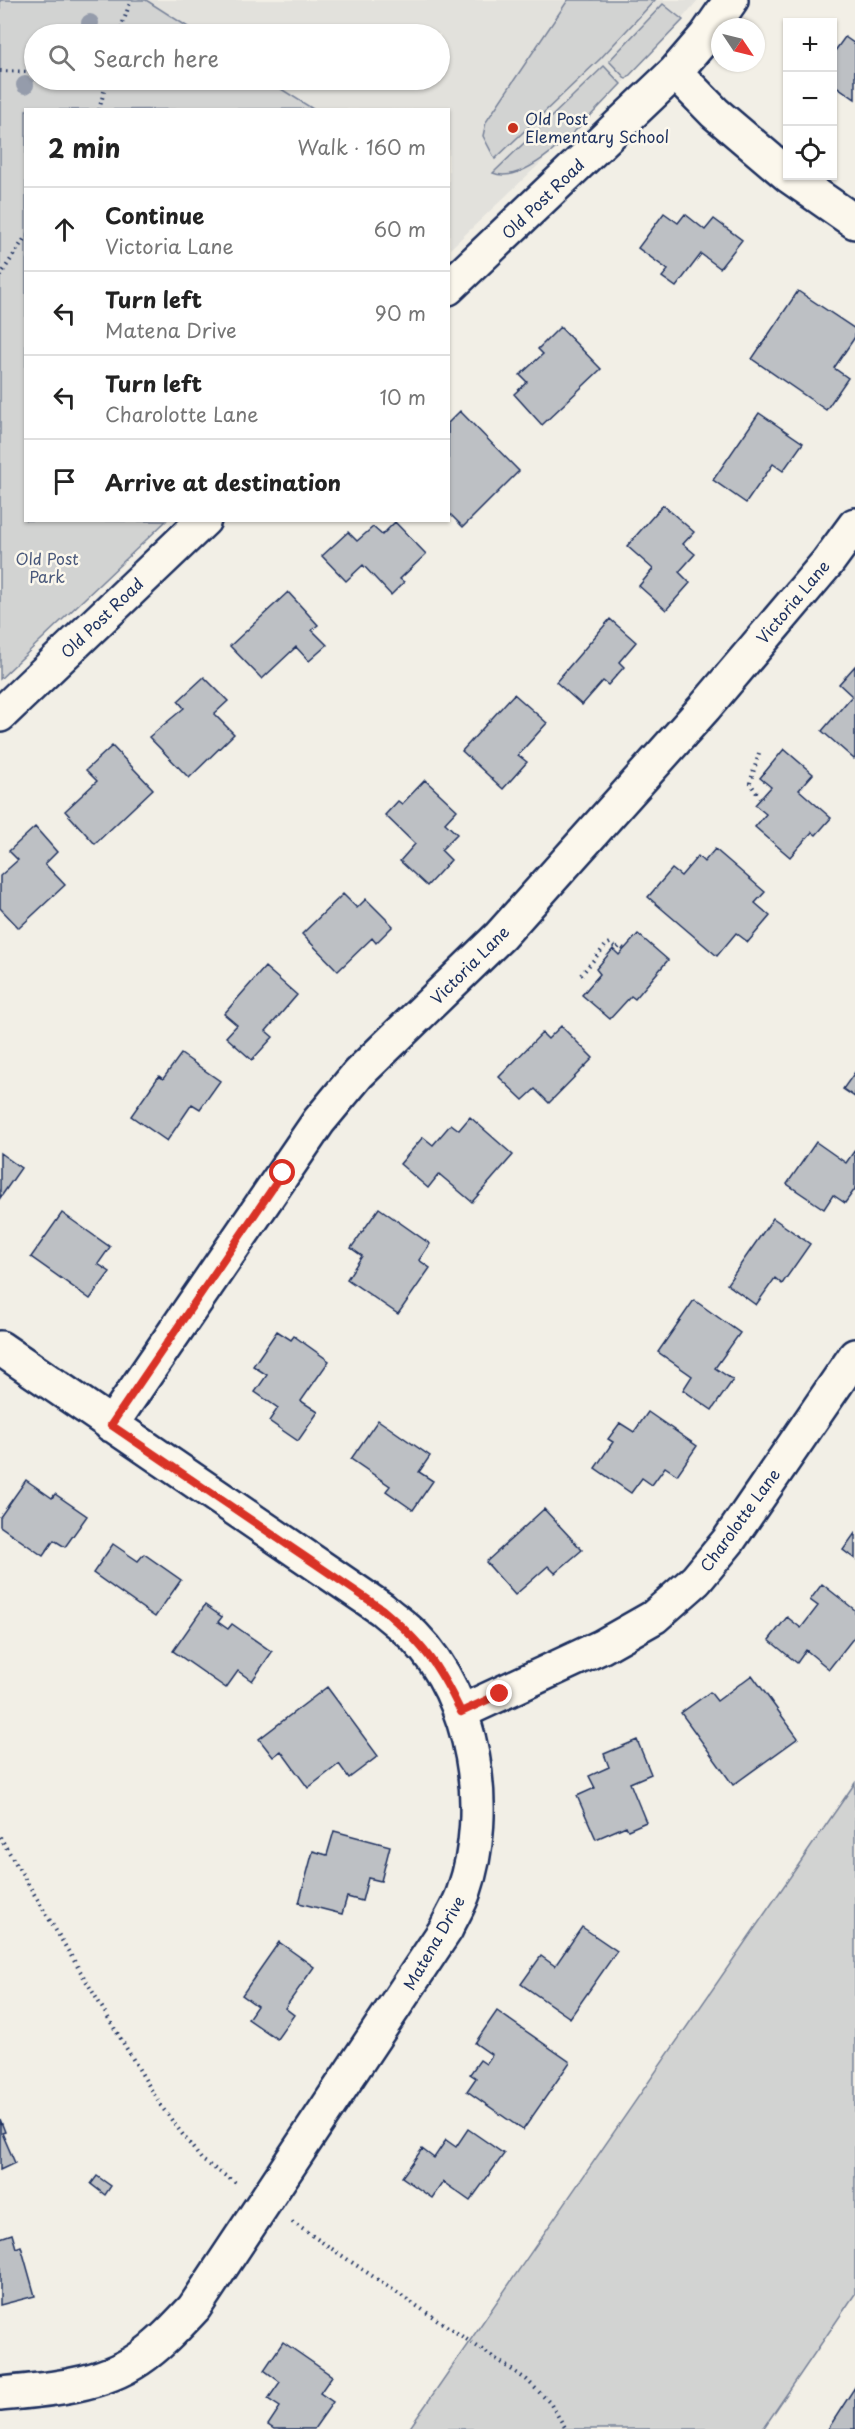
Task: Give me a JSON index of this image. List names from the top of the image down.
{
  "streets": {
    "street": [
      "Old Post Road",
      "Victoria Lane",
      "Charolotte Lane",
      "Matena Drive"
    ]
  },
  "crossings": [
    ["Victoria Lane", "Matena Drive"],
    ["Charolotte Lane", "Matena Drive"]
  ],
  "parks": ["Old Post Park"],
  "places": ["Old Post Elementary School"],
  "north": "bottom right",
  "page": {
    "map_buttons": ["+", "−"],
    "search": "Search here",
    "heading": ["2 min", "Walk · 160 m"],
    "list": [
      ["Continue", "Victoria Lane", "60 m"],
      ["Turn left", "Matena Drive", "90 m"],
      ["Turn left", "Charolotte Lane", "10 m"],
      "Arrive at destination"
    ]
  }
}
